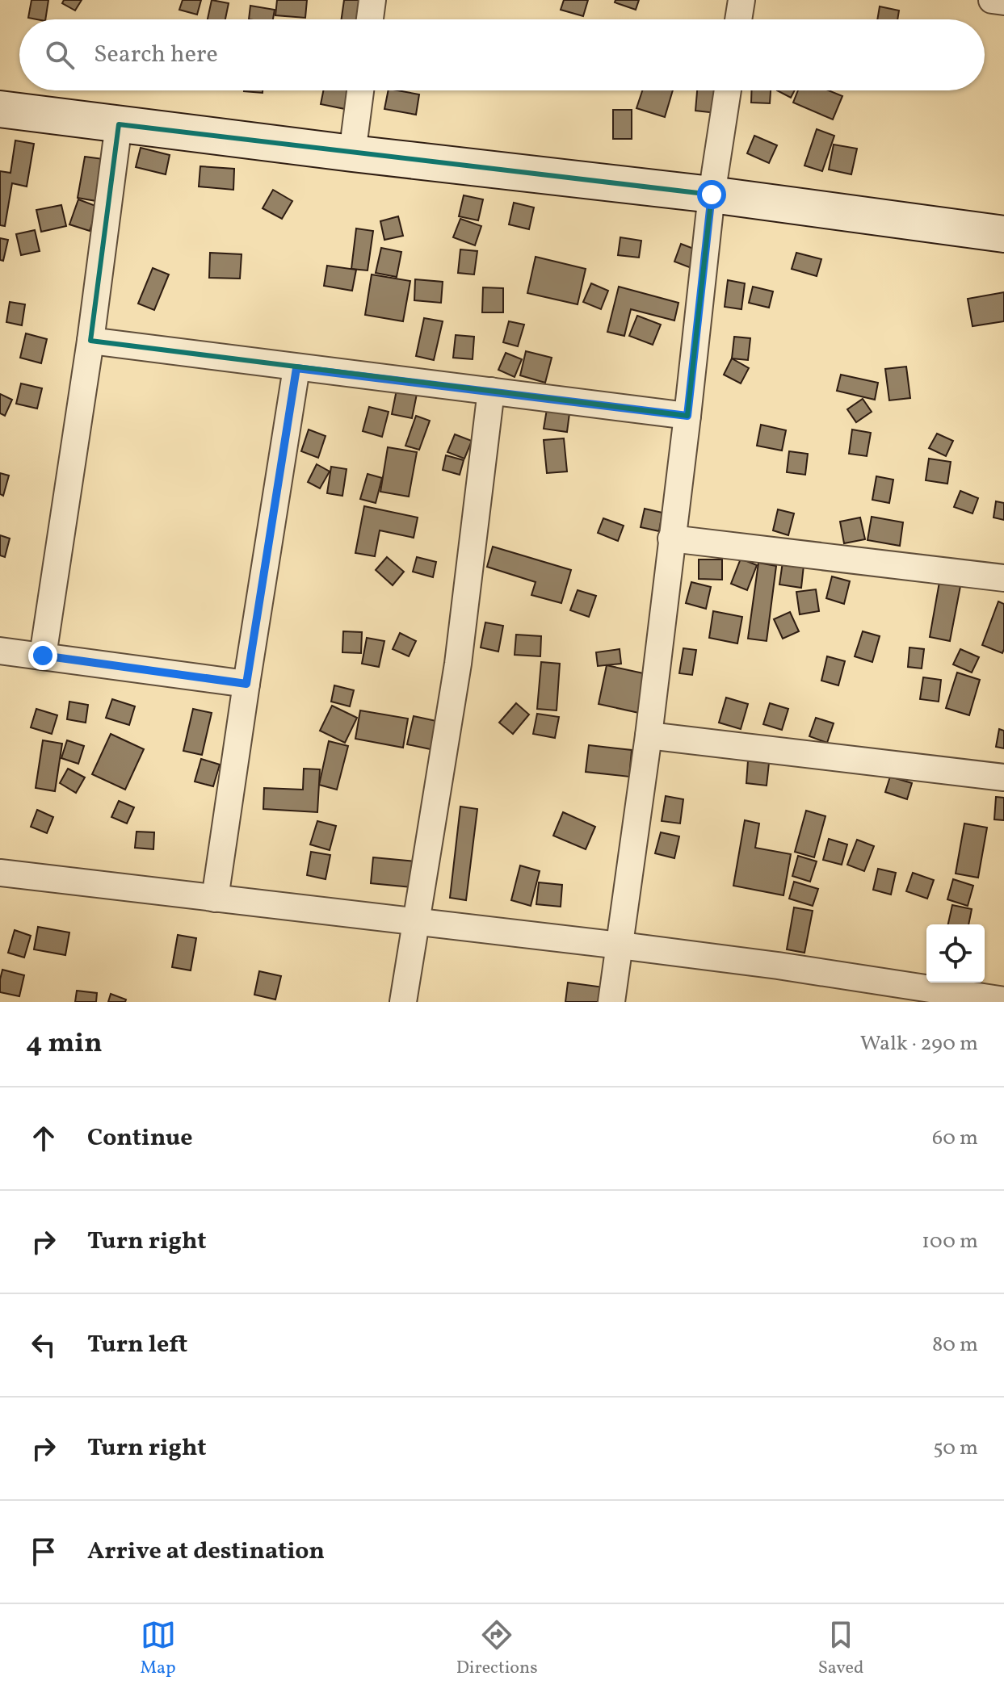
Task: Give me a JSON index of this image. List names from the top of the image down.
{
  "page": {
    "search": "Search here",
    "heading": ["4 min", "Walk · 290 m"],
    "list": [
      ["Continue", "60 m"],
      ["Turn right", "100 m"],
      ["Turn left", "80 m"],
      ["Turn right", "50 m"],
      "Arrive at destination"
    ],
    "nav": ["Map", "Directions", "Saved"]
  }
}
